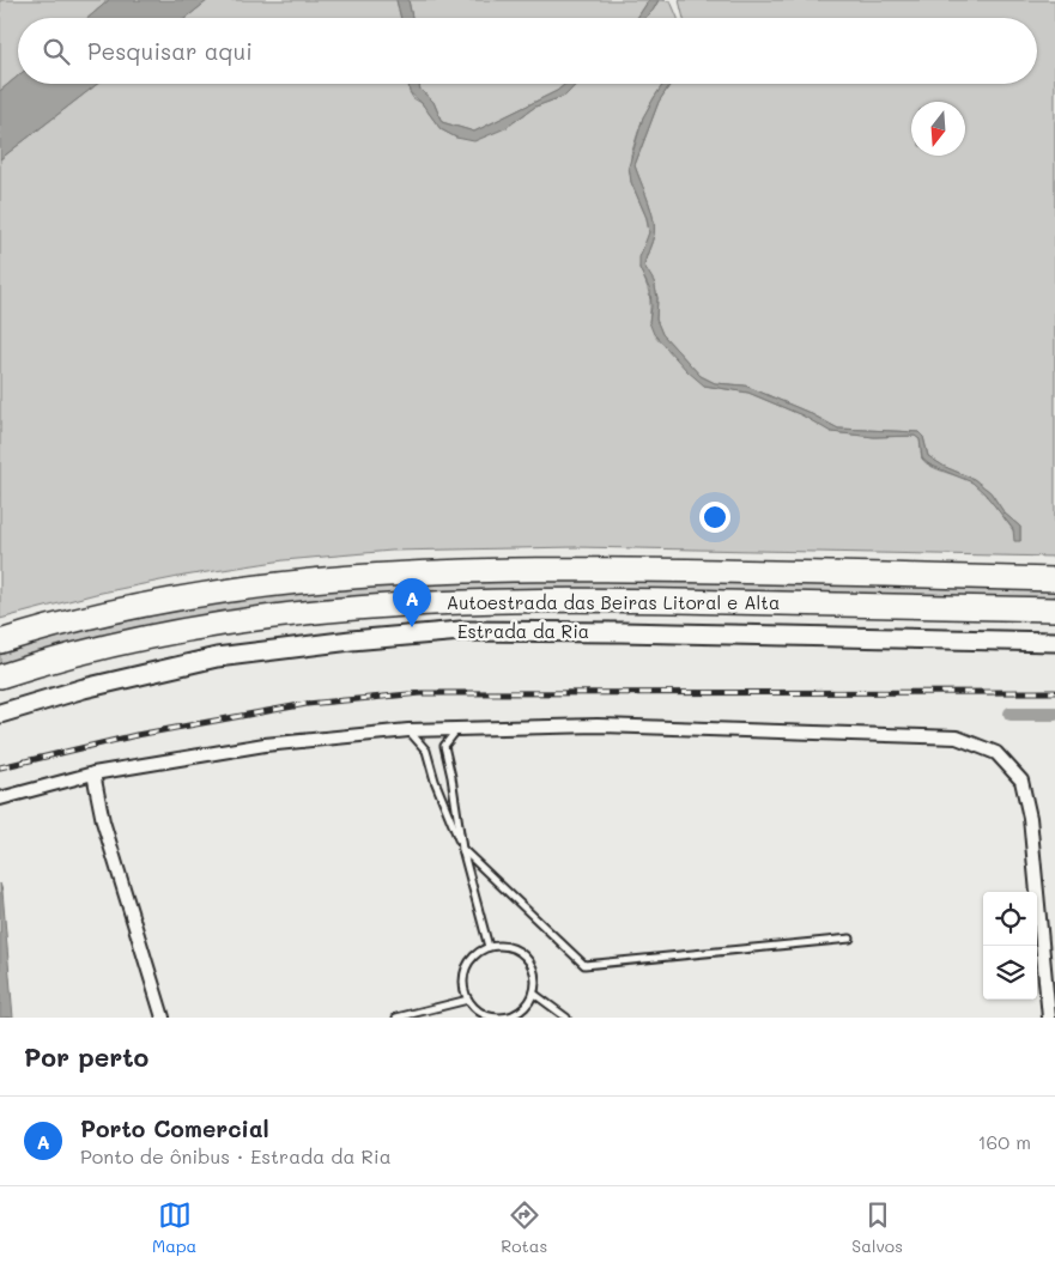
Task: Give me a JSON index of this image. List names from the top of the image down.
{
  "streets": {
    "highway": ["Autoestrada das Beiras Litoral e Alta"],
    "street": ["Estrada da Ria"]
  },
  "north": "bottom",
  "page": {
    "search": "Pesquisar aqui",
    "pins": "A",
    "heading": "Por perto",
    "list": [
      {
        "mark": "A",
        "name": "Porto Comercial",
        "note": "Ponto de ônibus · Estrada da Ria",
        "value": "160 m"
      }
    ],
    "nav": ["Mapa", "Rotas", "Salvos"]
  }
}
